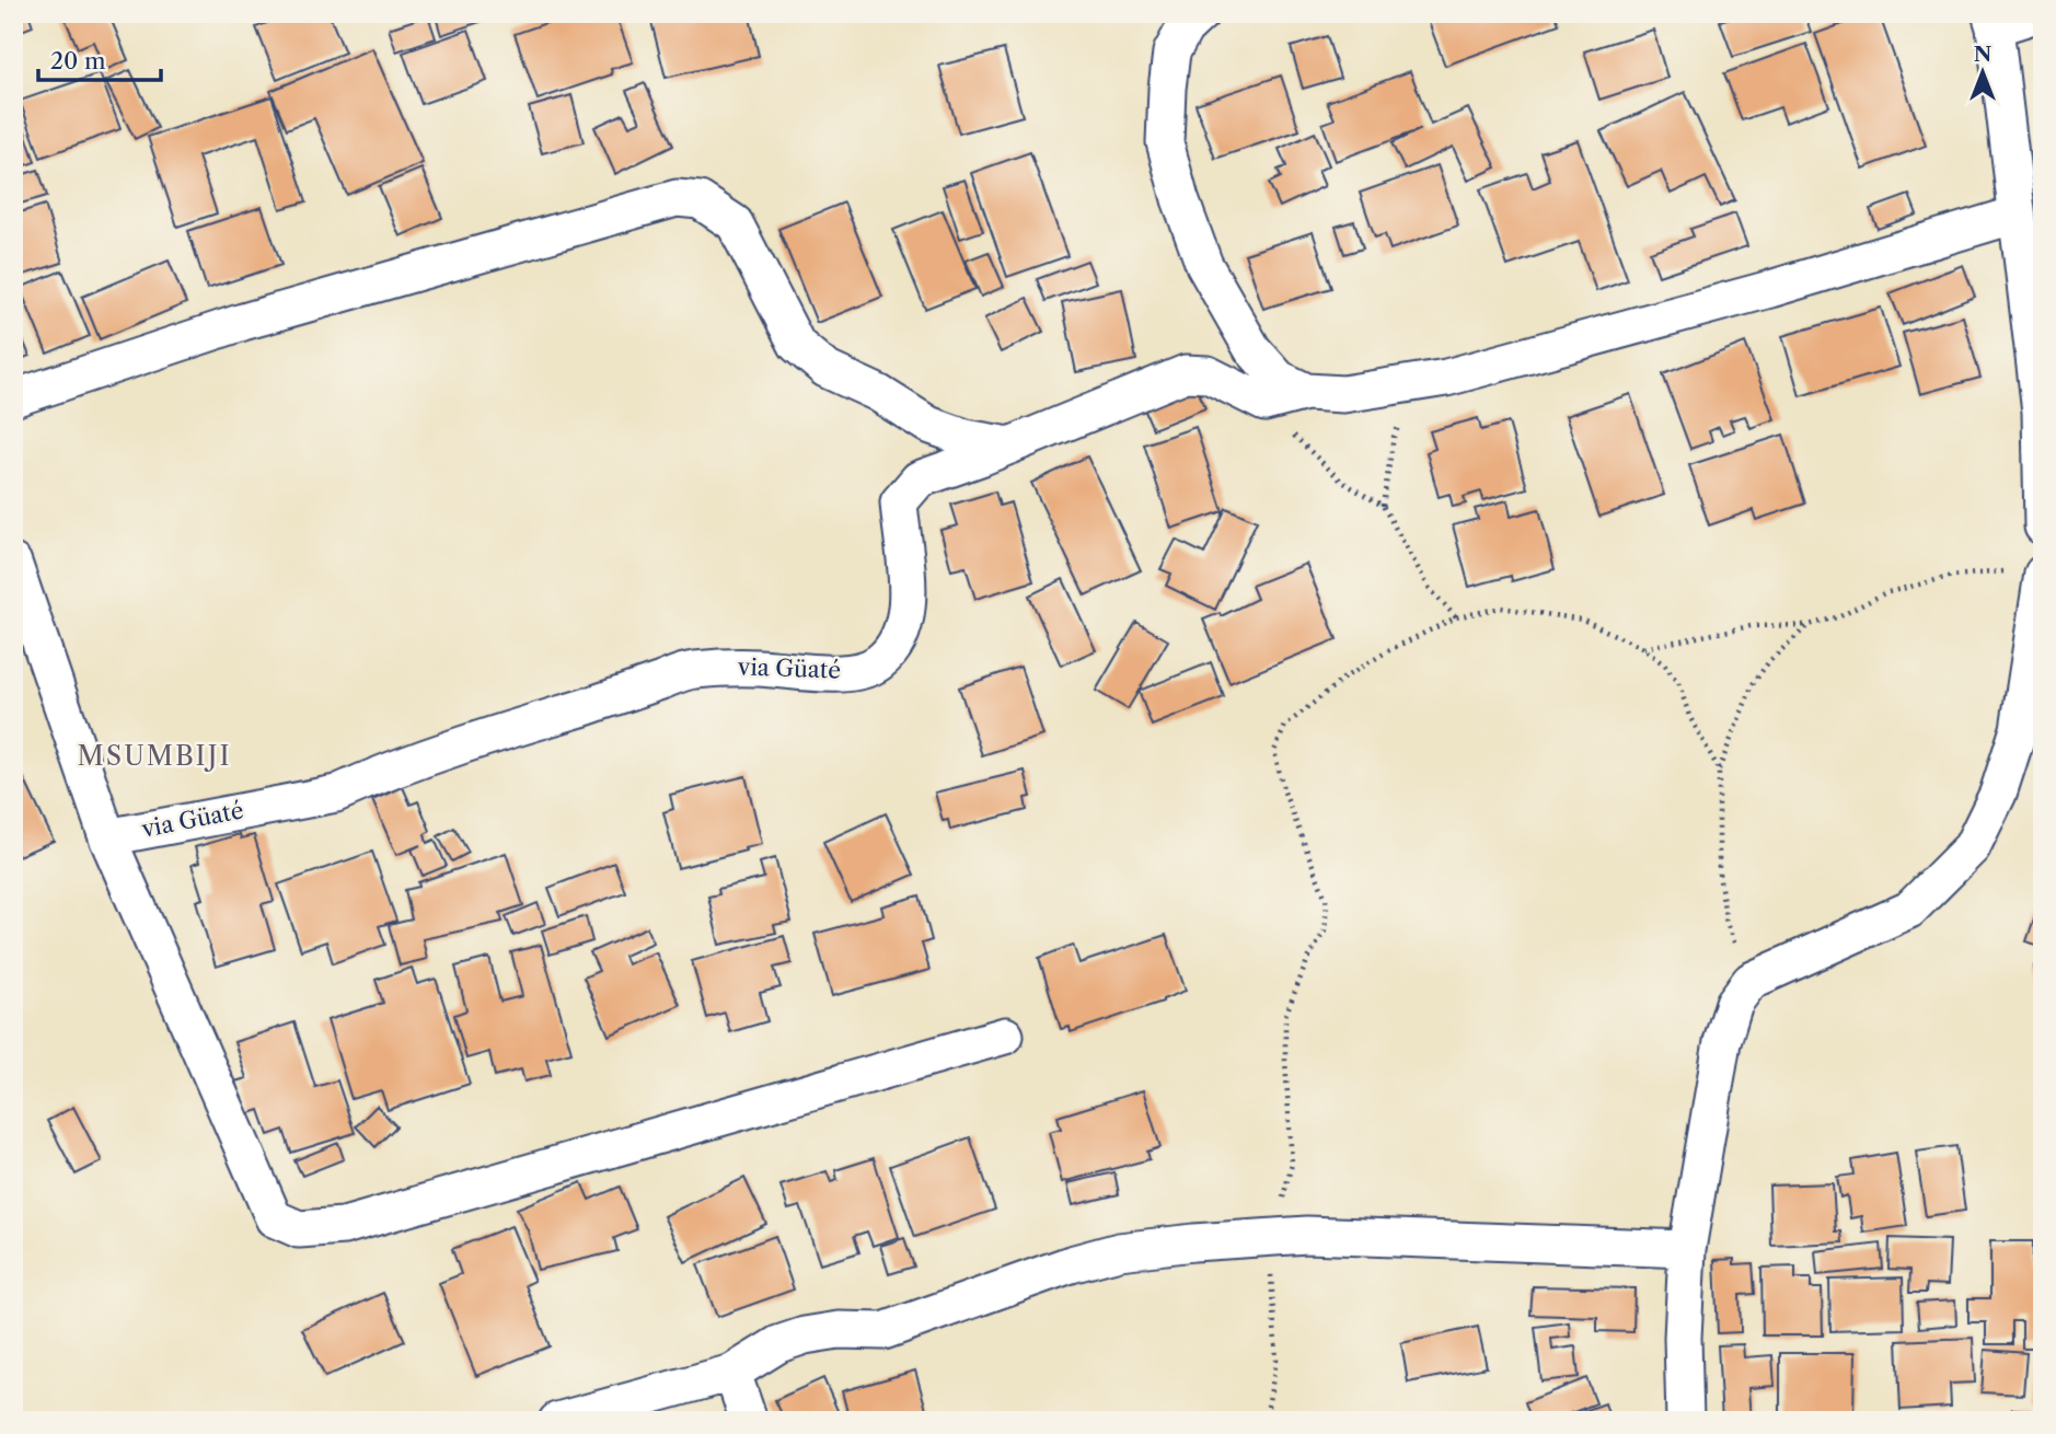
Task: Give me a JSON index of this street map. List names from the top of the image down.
{
  "streets": {
    "street": ["via Güaté"]
  },
  "districts": ["MSUMBIJI"],
  "scale_bar": "20 m",
  "north": "top"
}
